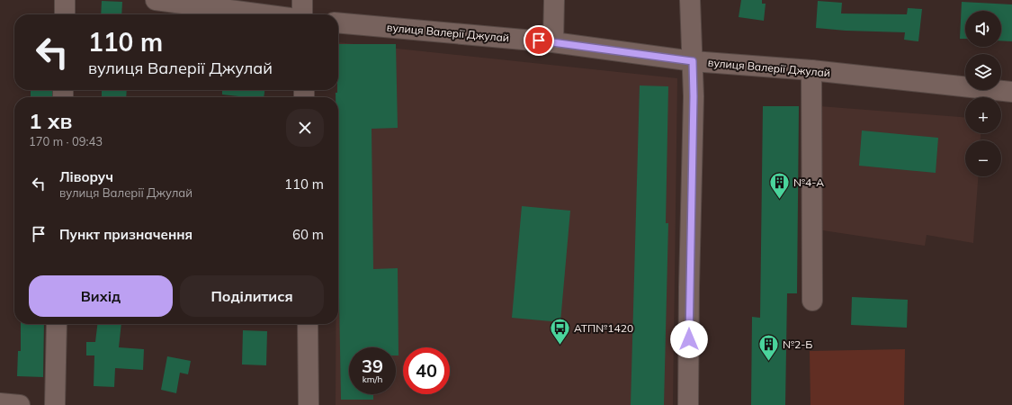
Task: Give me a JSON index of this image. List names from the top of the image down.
{
  "streets": {
    "street": ["вулиця Валерії Джулай"]
  },
  "places": {
    "building": ["№4-А", "№2-Б"],
    "bus stop": ["АТП№1420"]
  },
  "page": {
    "map_buttons": ["+", "−"],
    "turn": ["110 m", "вулиця Валерії Джулай"],
    "heading": ["1 хв", "170 m · 09:43"],
    "list": [
      {
        "name": "Ліворуч",
        "note": "вулиця Валерії Джулай",
        "value": "110 m"
      },
      {
        "name": "Пункт призначення",
        "value": "60 m"
      }
    ],
    "buttons": ["Вихід", "Поділитися"],
    "speed": "39 km/h",
    "limit": "40"
  }
}
